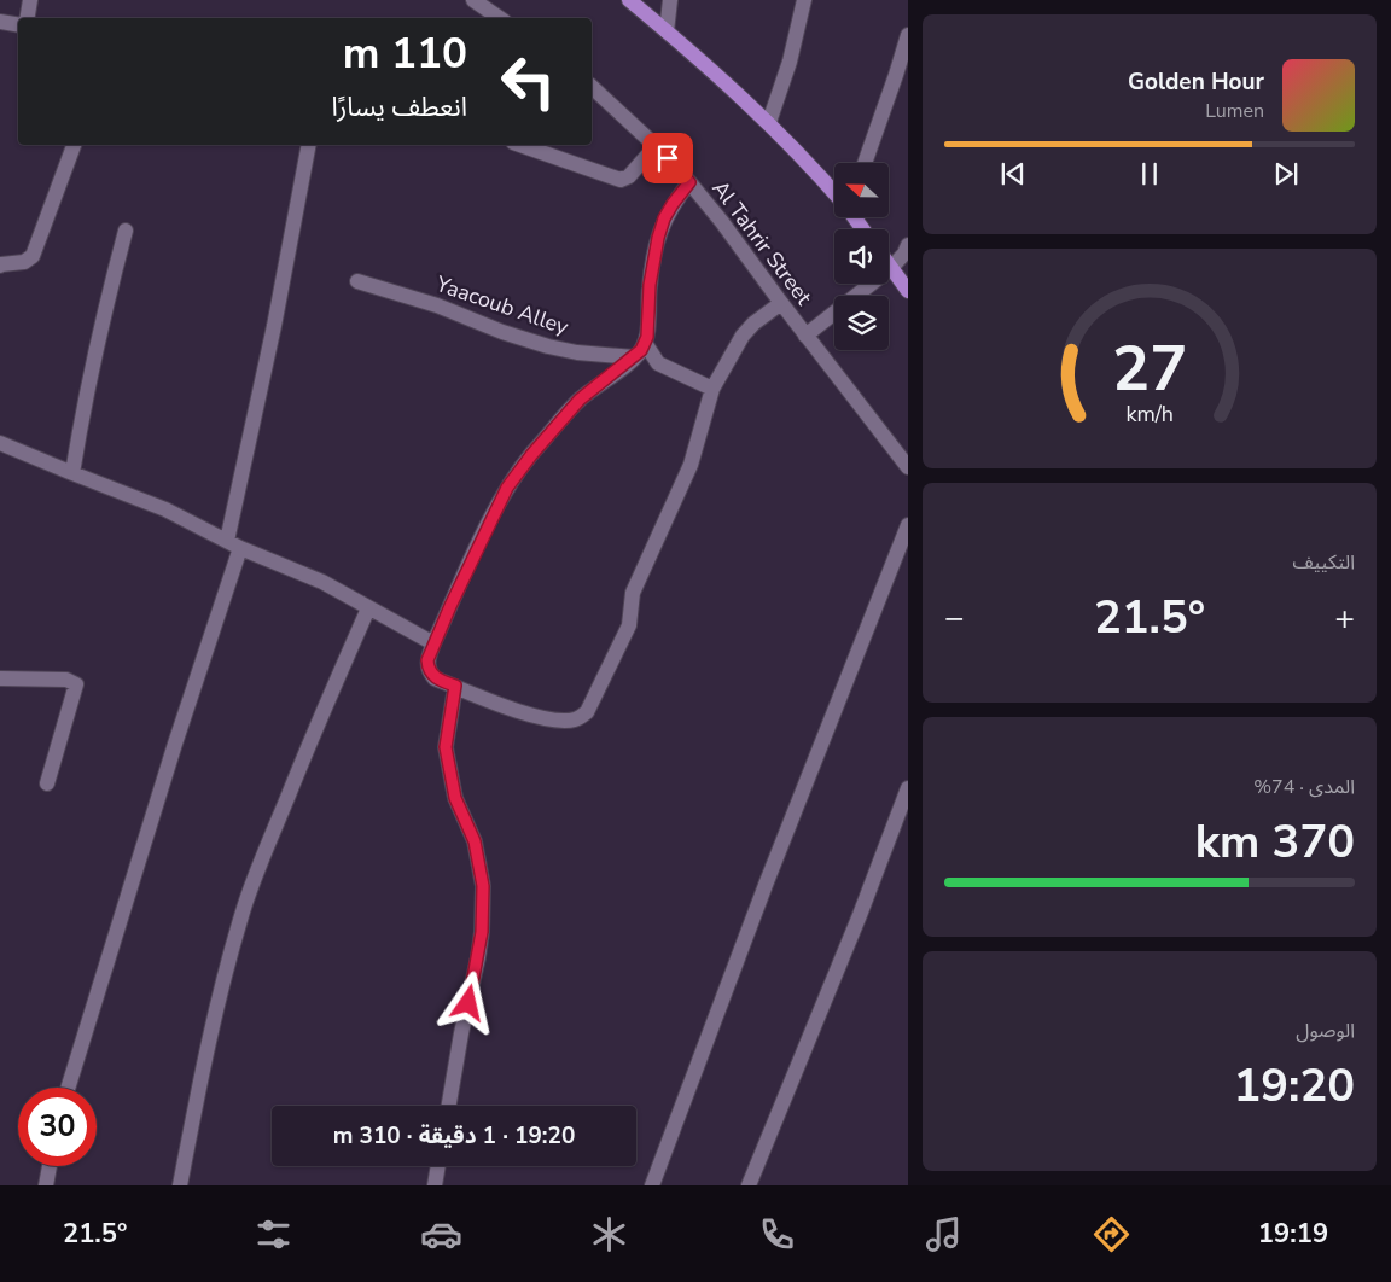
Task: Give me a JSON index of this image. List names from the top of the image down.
{
  "streets": {
    "street": ["Al Tahrir Street", "Yaacoub Alley"]
  },
  "north": "left",
  "page": {
    "turn": ["110 m", "انعطف يسارًا"],
    "song": ["Golden Hour", "Lumen"],
    "tile": [
      "التكييف",
      ["المدى · 74%", "370 km"],
      ["الوصول", "19:20"]
    ],
    "heat": ["−", "21.5°", "+"],
    "limit": "30",
    "trip": "19:20 · 1 دقيقة · 310 m",
    "tabs": ["19:19", "21.5°"],
    "gauge": ["27", "km/h"]
  }
}
